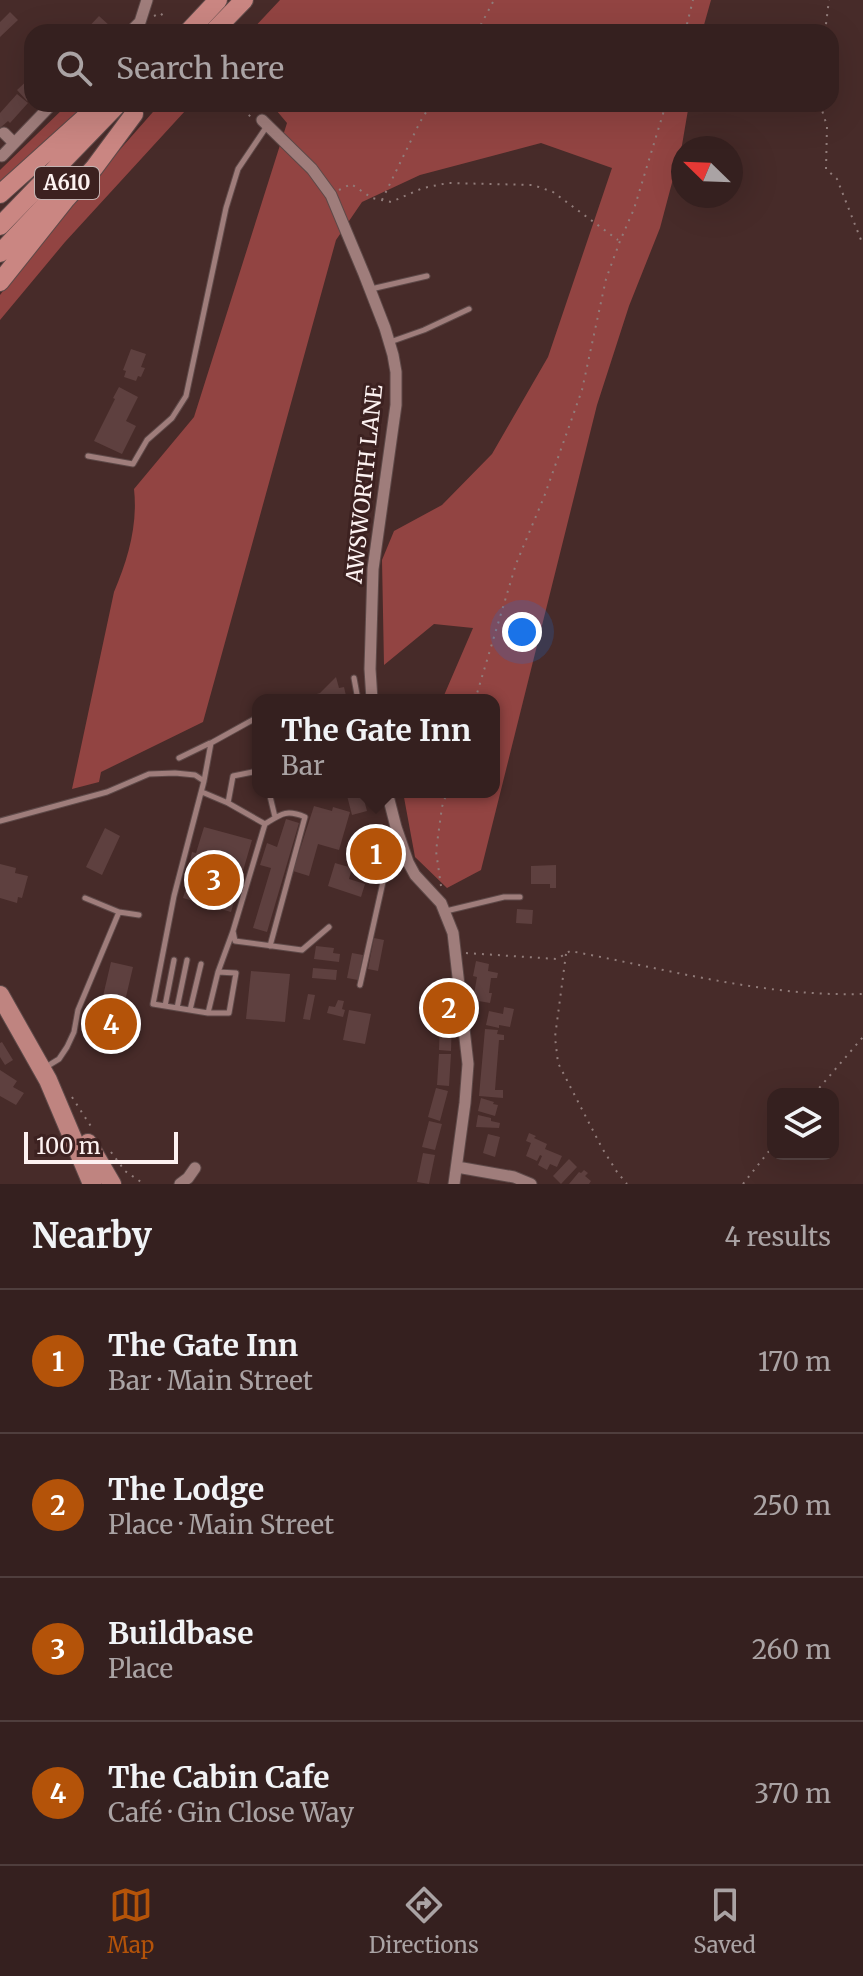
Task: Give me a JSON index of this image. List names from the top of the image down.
{
  "streets": {
    "highway": ["A610"],
    "street": ["AWSWORTH LANE"]
  },
  "scale_bar": "100 m",
  "north": "top left",
  "page": {
    "search": "Search here",
    "popup": ["The Gate Inn", "Bar"],
    "pins": [
      "1",
      "3",
      "2",
      "4"
    ],
    "scale": "100 m",
    "heading": ["Nearby", "4 results"],
    "list": [
      {
        "mark": "1",
        "name": "The Gate Inn",
        "note": "Bar · Main Street",
        "value": "170 m"
      },
      {
        "mark": "2",
        "name": "The Lodge",
        "note": "Place · Main Street",
        "value": "250 m"
      },
      {
        "mark": "3",
        "name": "Buildbase",
        "note": "Place",
        "value": "260 m"
      },
      {
        "mark": "4",
        "name": "The Cabin Cafe",
        "note": "Café · Gin Close Way",
        "value": "370 m"
      }
    ],
    "nav": ["Map", "Directions", "Saved"]
  }
}
